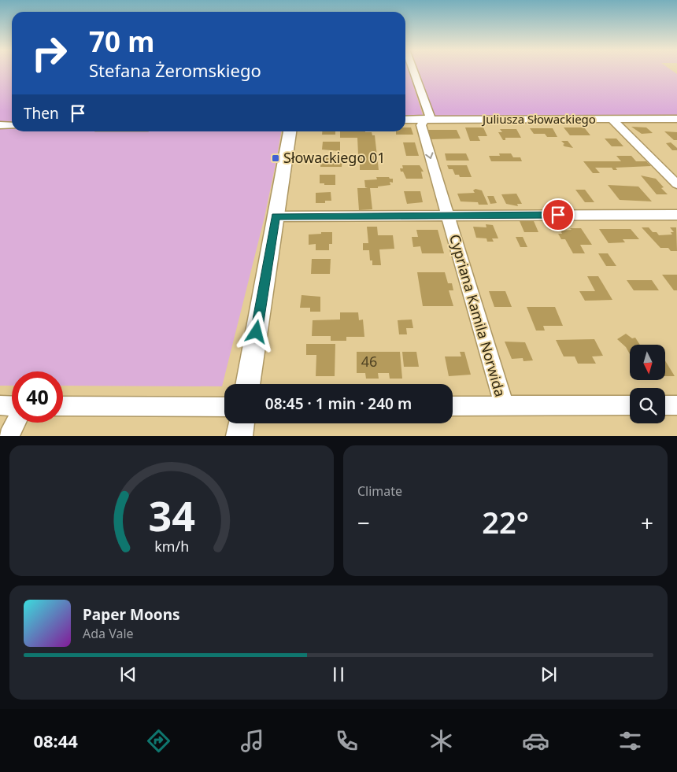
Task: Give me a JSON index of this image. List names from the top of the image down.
{
  "streets": {
    "street": ["Juliusza Słowackiego", "Cypriana Kamila Norwida"]
  },
  "crossings": [
    ["Juliusza Słowackiego", "Cypriana Kamila Norwida"]
  ],
  "places": {
    "transit": ["Słowackiego 01"]
  },
  "house_numbers": ["46"],
  "north": "bottom",
  "page": {
    "turn": ["70 m", "Stefana Żeromskiego"],
    "then": "Then",
    "limit": "40",
    "trip": "08:45 · 1 min · 240 m",
    "tile": "Climate",
    "heat": ["−", "22°", "+"],
    "song": ["Paper Moons", "Ada Vale"],
    "tabs": "08:44",
    "gauge": ["34", "km/h"]
  }
}
